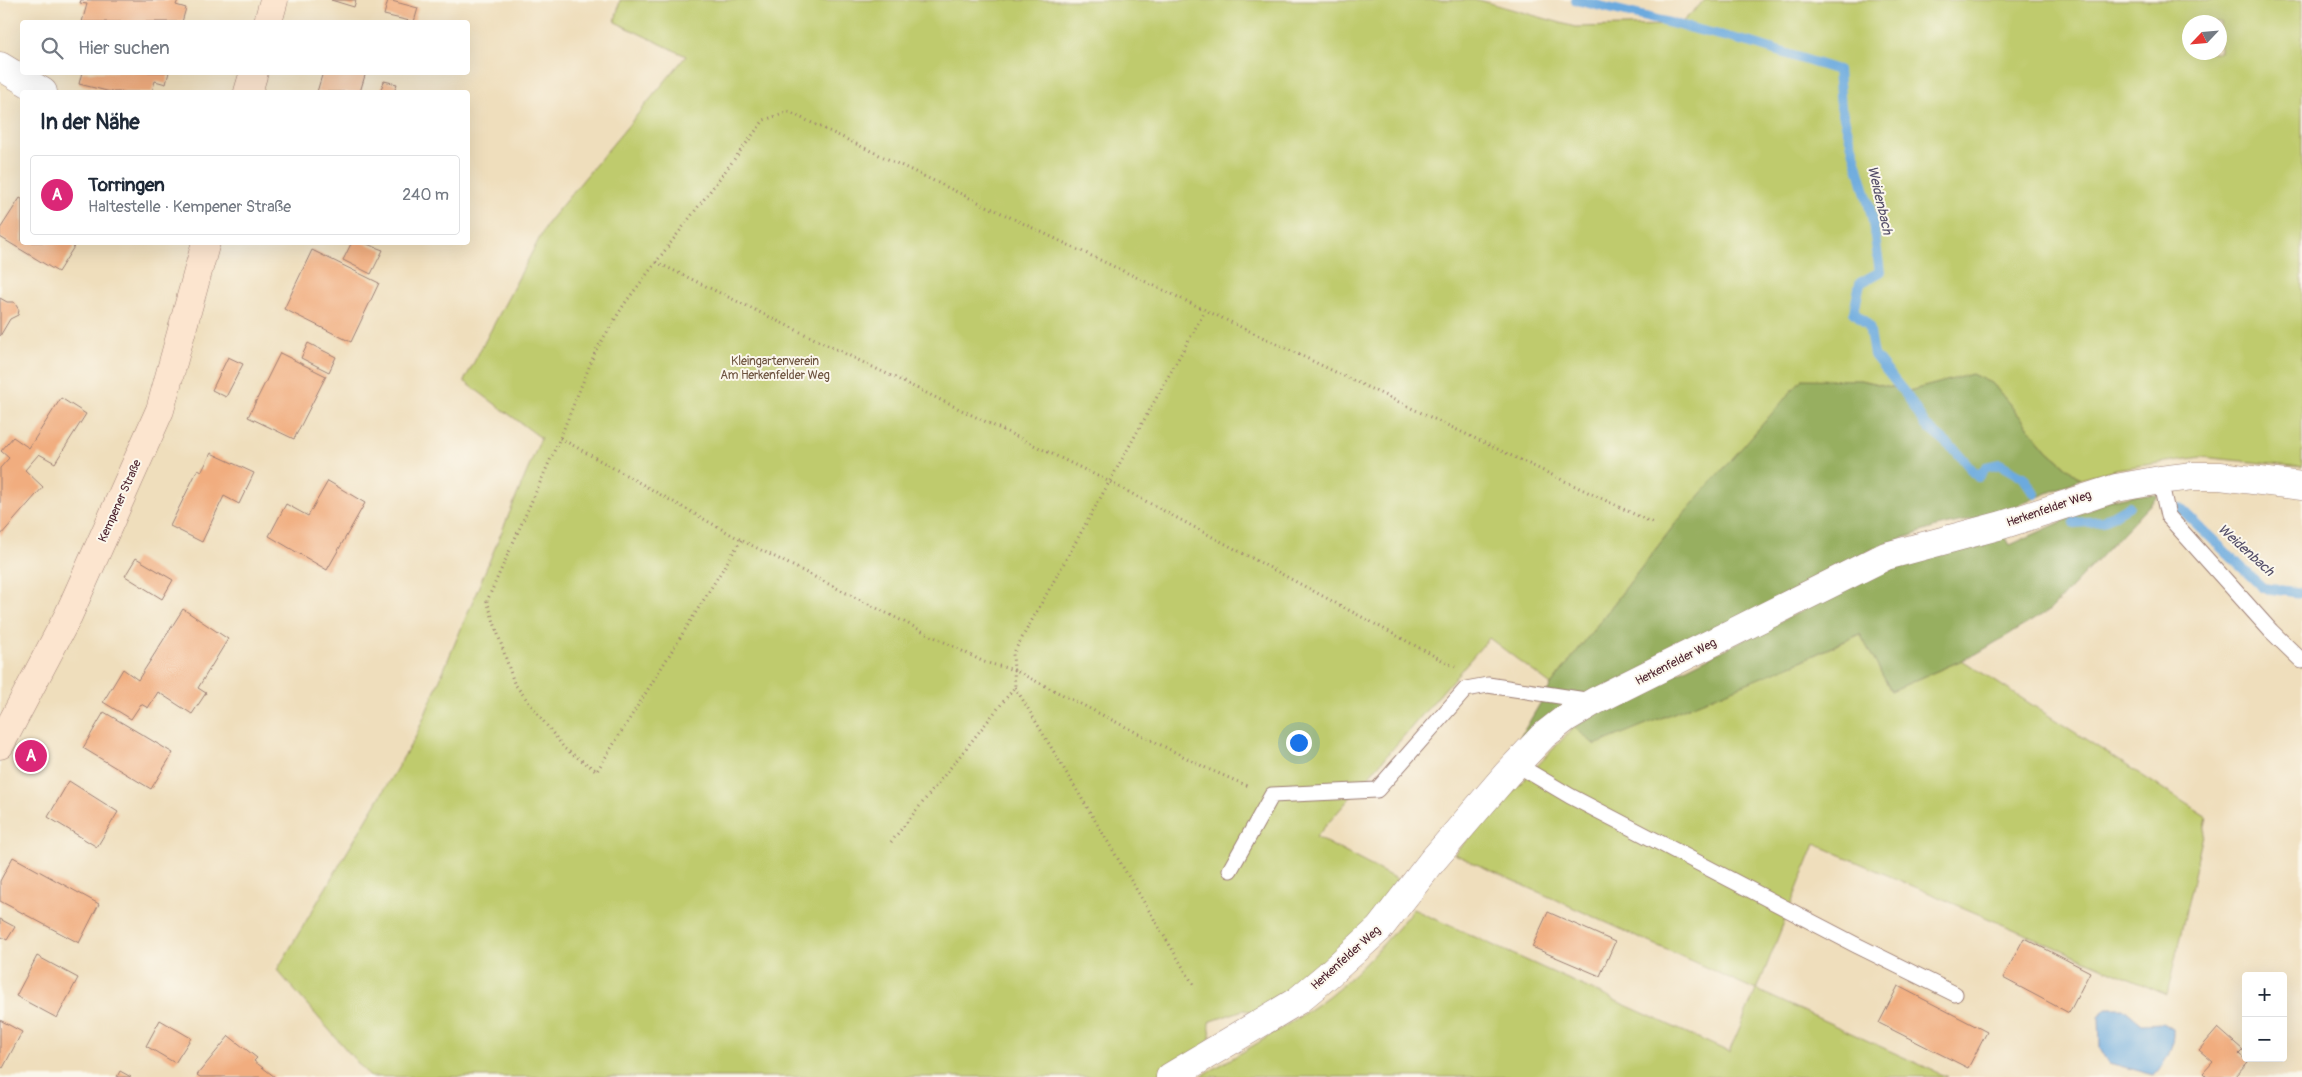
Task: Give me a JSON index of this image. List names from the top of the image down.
{
  "streets": {
    "main road": ["Kempener Straße"],
    "street": ["Herkenfelder Weg"]
  },
  "water": ["Weidenbach"],
  "parks": ["Kleingartenverein Am Herkenfelder Weg"],
  "north": "bottom left",
  "page": {
    "search": "Hier suchen",
    "heading": "In der Nähe",
    "list": [
      {
        "mark": "A",
        "name": "Torringen",
        "note": "Haltestelle · Kempener Straße",
        "value": "240 m"
      }
    ],
    "pins": "A",
    "map_buttons": ["+", "−"]
  }
}
